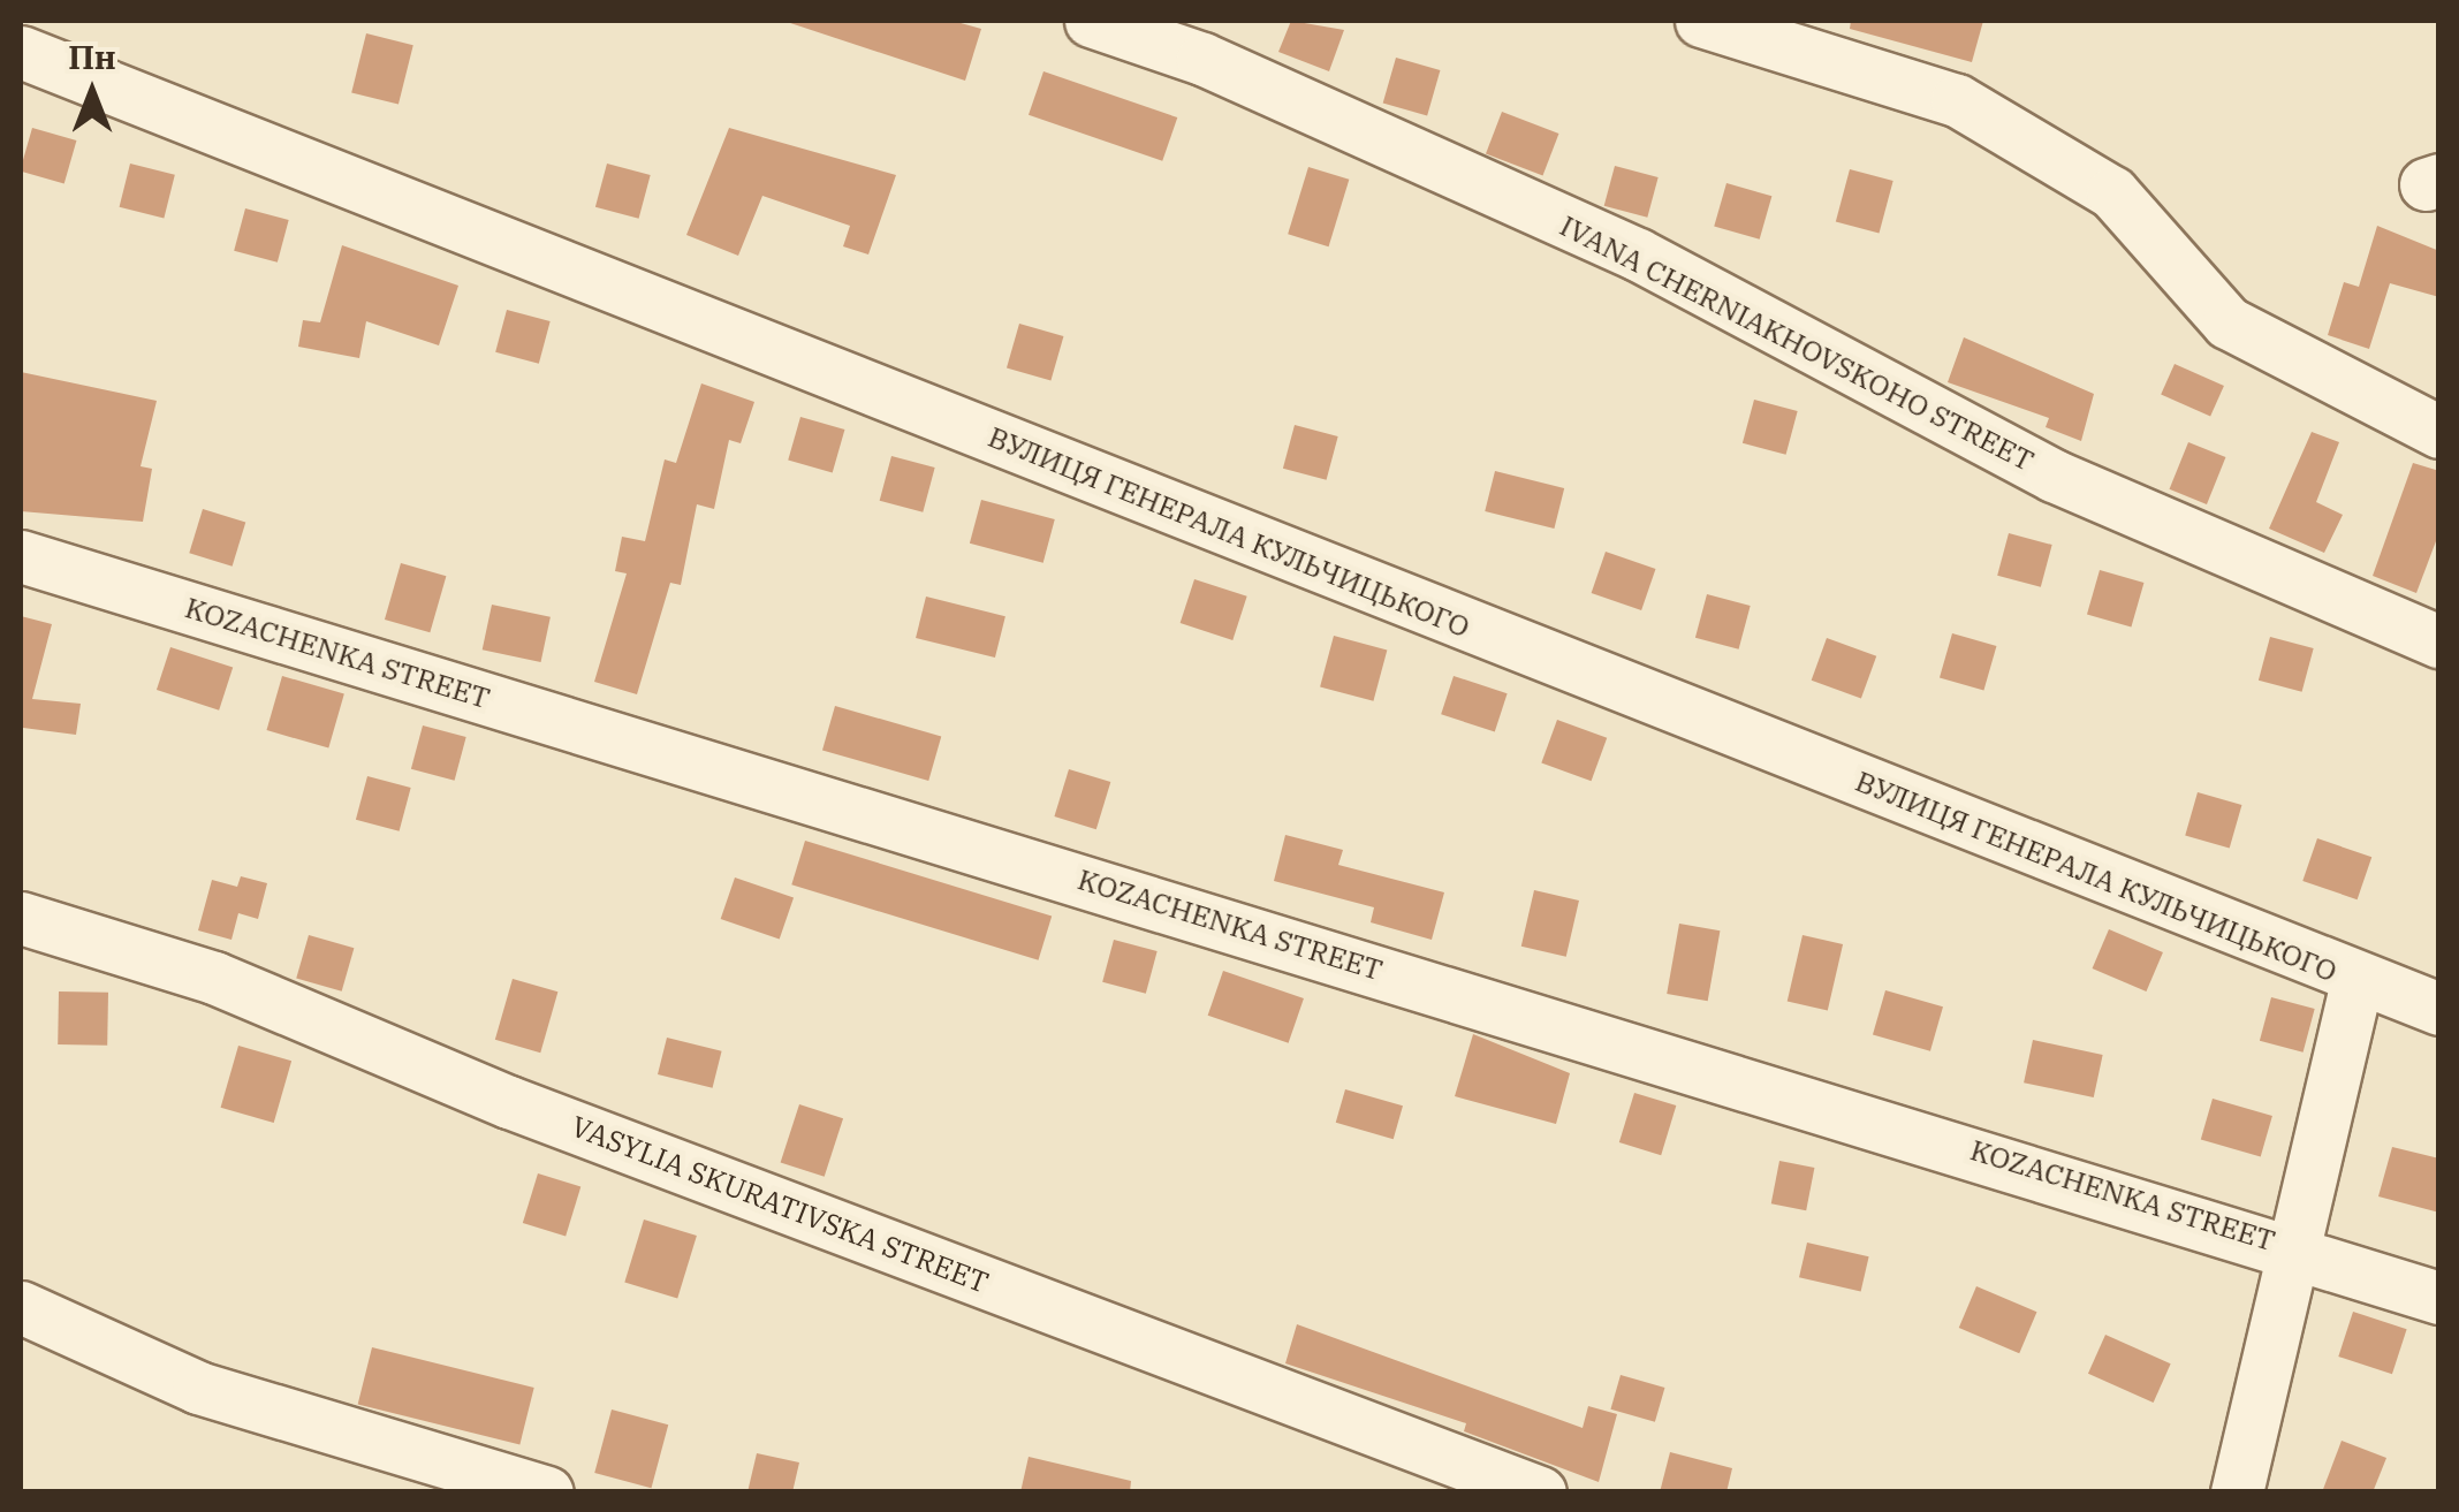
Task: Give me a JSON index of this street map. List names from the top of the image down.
{
  "streets": {
    "street": [
      "IVANA CHERNIAKHOVSKOHO STREET",
      "ВУЛИЦЯ ГЕНЕРАЛА КУЛЬЧИЦЬКОГО",
      "KOZACHENKA STREET",
      "VASYLIA SKURATIVSKA STREET"
    ]
  },
  "north": "top"
}
